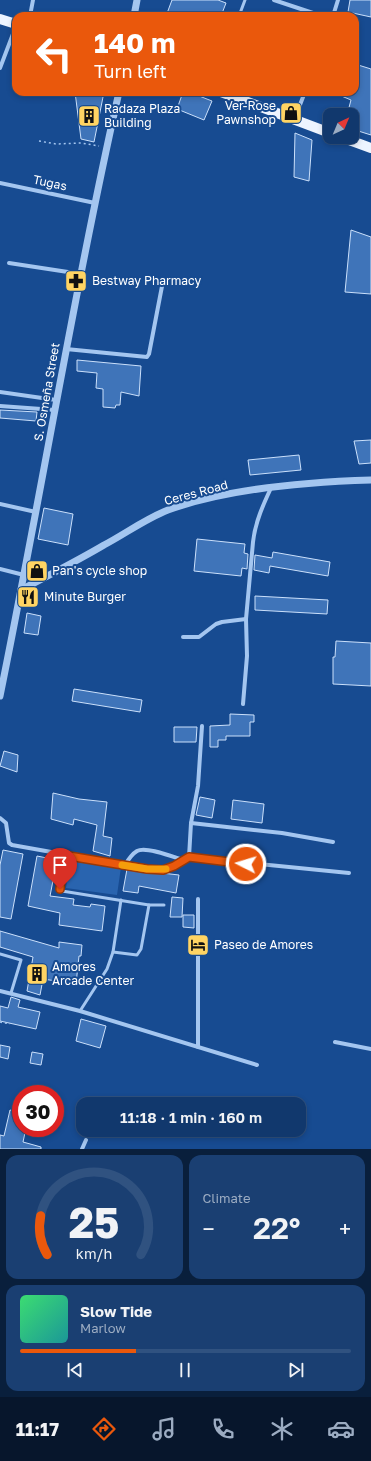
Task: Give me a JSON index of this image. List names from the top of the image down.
{
  "streets": {
    "street": ["Tugas", "S. Osmeña Street", "Ceres Road"]
  },
  "crossings": [
    ["Tugas", "S. Osmeña Street"],
    ["S. Osmeña Street", "Ceres Road"]
  ],
  "places": {
    "shop": ["Ver-Rose Pawnshop", "Pan's cycle shop"],
    "building": ["Radaza Plaza Building", "Amores Arcade Center"],
    "pharmacy": ["Bestway Pharmacy"],
    "restaurant": ["Minute Burger"],
    "hotel": ["Paseo de Amores"]
  },
  "north": "top right",
  "page": {
    "turn": ["140 m", "Turn left"],
    "limit": "30",
    "trip": "11:18 · 1 min · 160 m",
    "tile": "Climate",
    "heat": ["−", "22°", "+"],
    "song": ["Slow Tide", "Marlow"],
    "tabs": "11:17",
    "gauge": ["25", "km/h"]
  }
}
